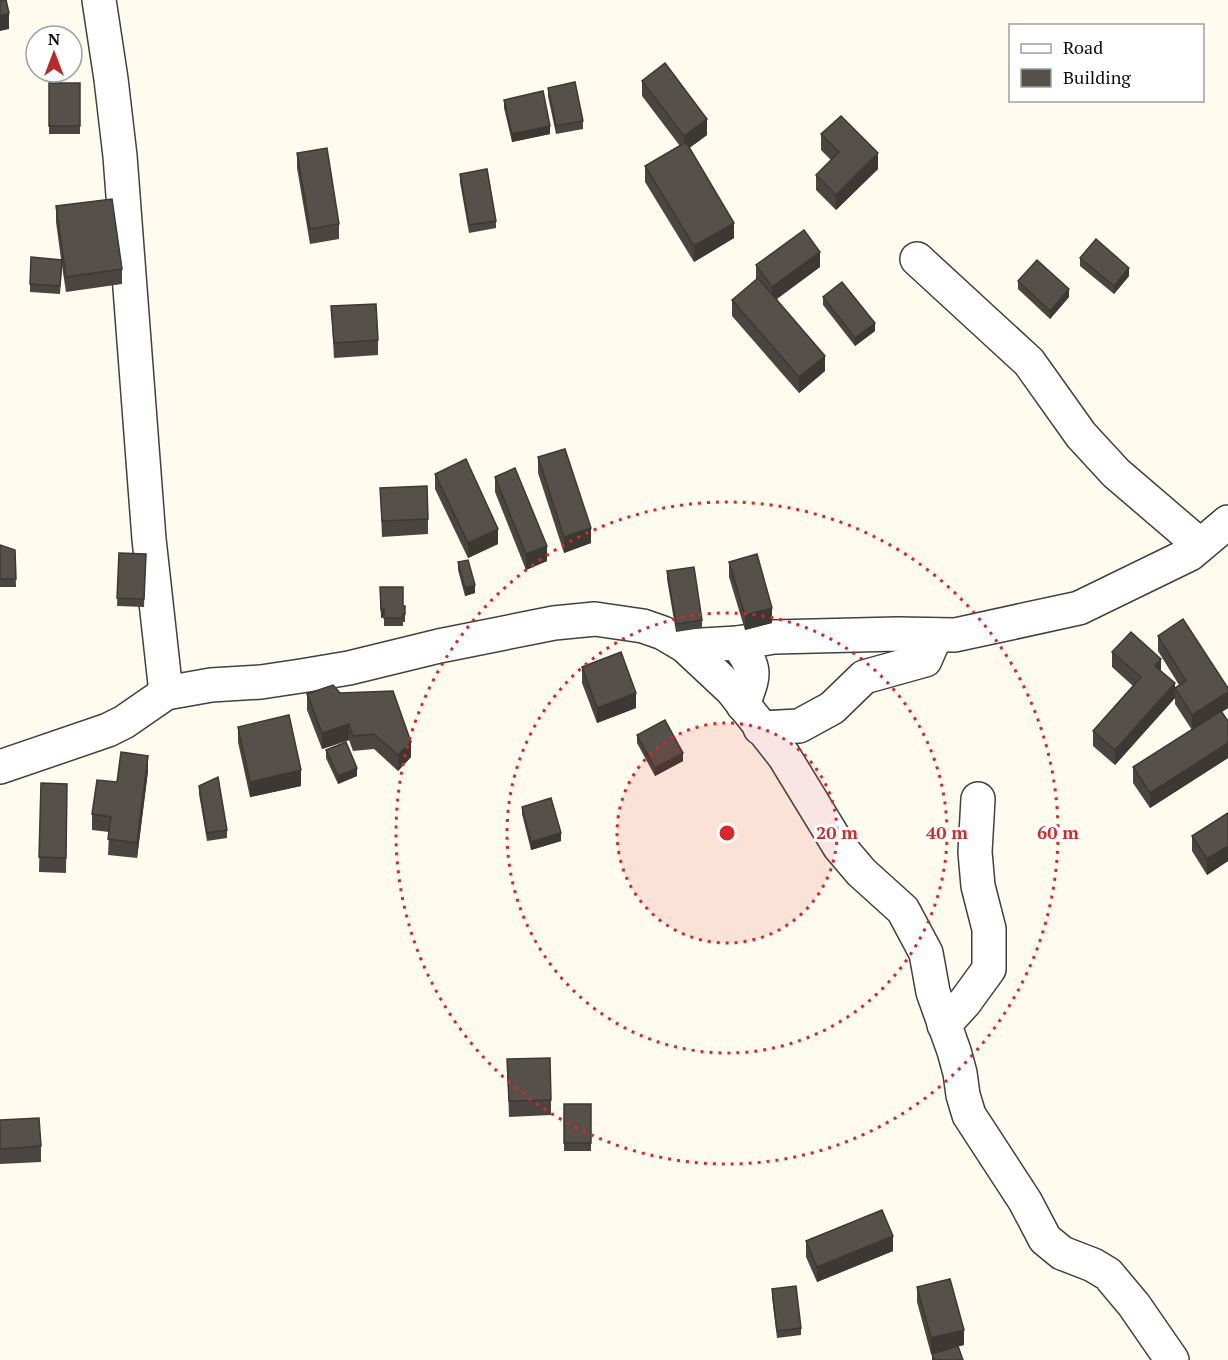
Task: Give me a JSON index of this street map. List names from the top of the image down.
{
  "legend": ["Road", "Building"],
  "north": "top",
  "rings": ["20 m", "40 m", "60 m"]
}
